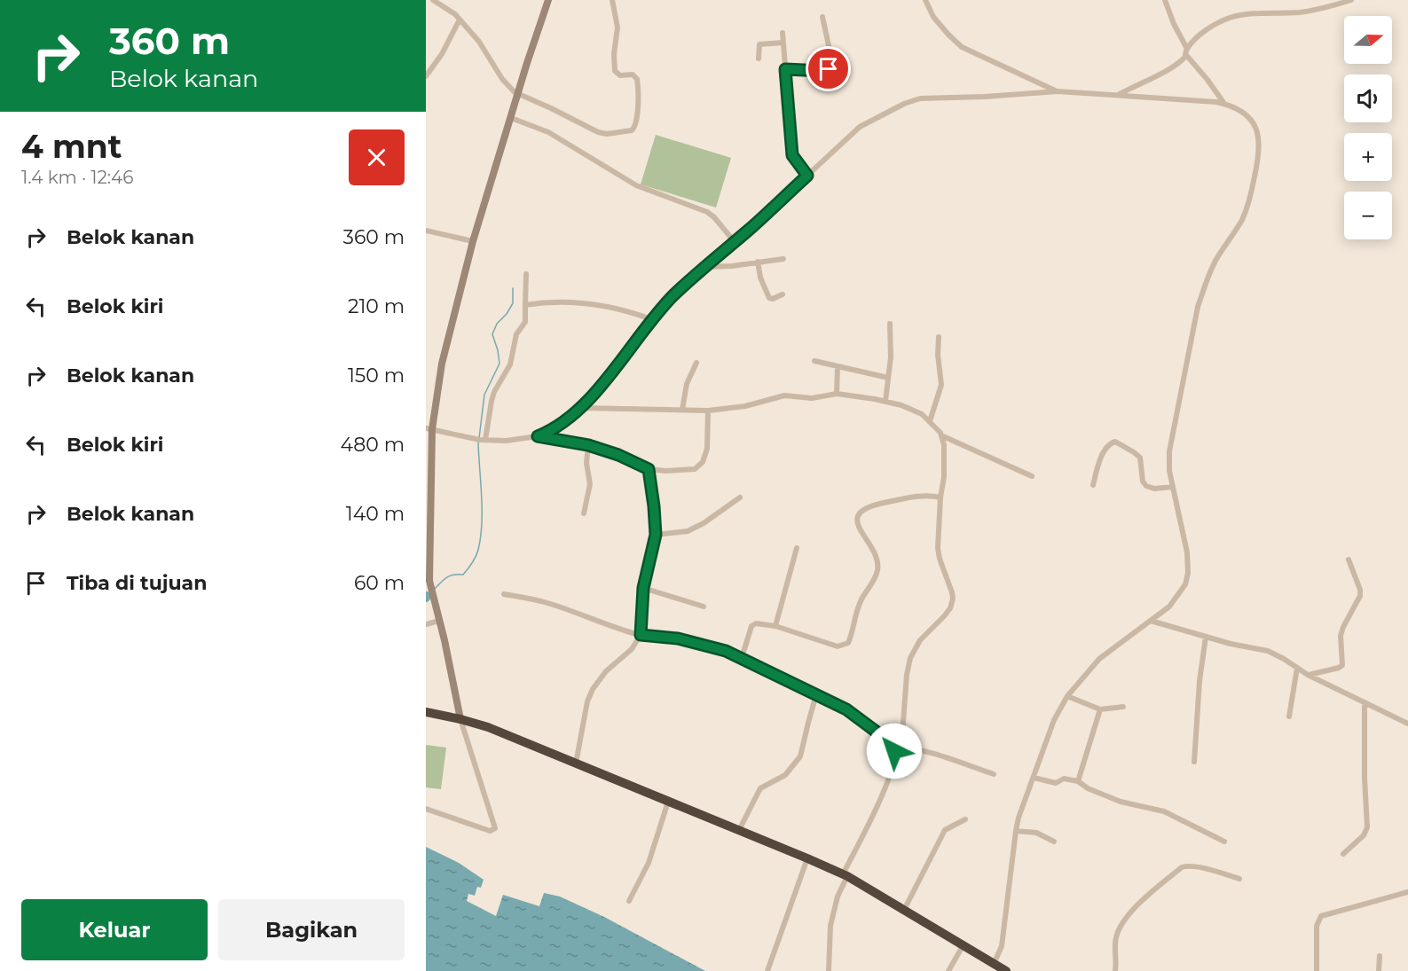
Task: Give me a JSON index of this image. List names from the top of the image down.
{
  "north": "right",
  "page": {
    "turn": ["360 m", "Belok kanan"],
    "map_buttons": ["+", "−"],
    "heading": ["4 mnt", "1.4 km · 12:46"],
    "list": [
      {
        "name": "Belok kanan",
        "value": "360 m"
      },
      {
        "name": "Belok kiri",
        "value": "210 m"
      },
      {
        "name": "Belok kanan",
        "value": "150 m"
      },
      {
        "name": "Belok kiri",
        "value": "480 m"
      },
      {
        "name": "Belok kanan",
        "value": "140 m"
      },
      {
        "name": "Tiba di tujuan",
        "value": "60 m"
      }
    ],
    "buttons": ["Keluar", "Bagikan"]
  }
}
